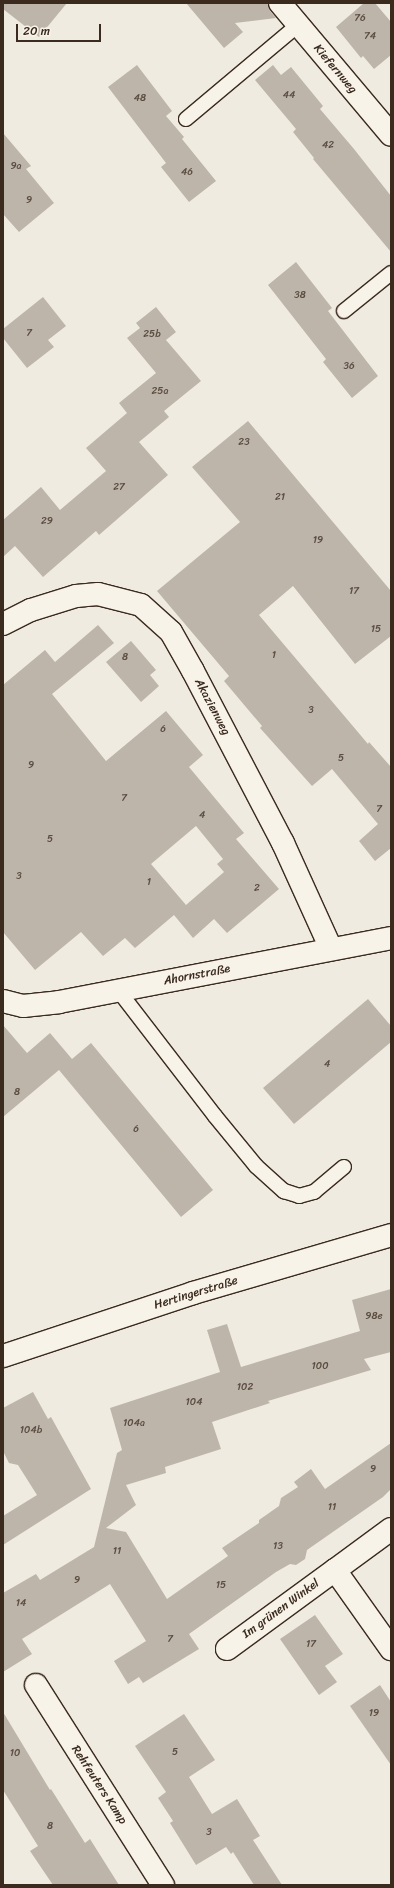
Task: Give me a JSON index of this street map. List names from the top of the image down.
{
  "streets": {
    "street": [
      "Kiefernweg",
      "Akazienweg",
      "Ahornstraße",
      "Hertingerstraße",
      "Im grünen Winkel",
      "Rehfeuters Kamp"
    ]
  },
  "crossings": [
    ["Akazienweg", "Ahornstraße"]
  ],
  "house_numbers": [
    "76",
    "74",
    "44",
    "48",
    "42",
    "9a",
    "46",
    "9",
    "38",
    "7",
    "25b",
    "36",
    "25a",
    "23",
    "27",
    "21",
    "29",
    "19",
    "17",
    "15",
    "1",
    "8",
    "3",
    "6",
    "5",
    "9",
    "7",
    "7",
    "4",
    "5",
    "3",
    "1",
    "2",
    "4",
    "8",
    "6",
    "98e",
    "100",
    "102",
    "104",
    "104a",
    "104b",
    "9",
    "11",
    "13",
    "11",
    "9",
    "15",
    "14",
    "7",
    "17",
    "19",
    "5",
    "10",
    "8",
    "3"
  ],
  "scale_bar": "20 m"
}
